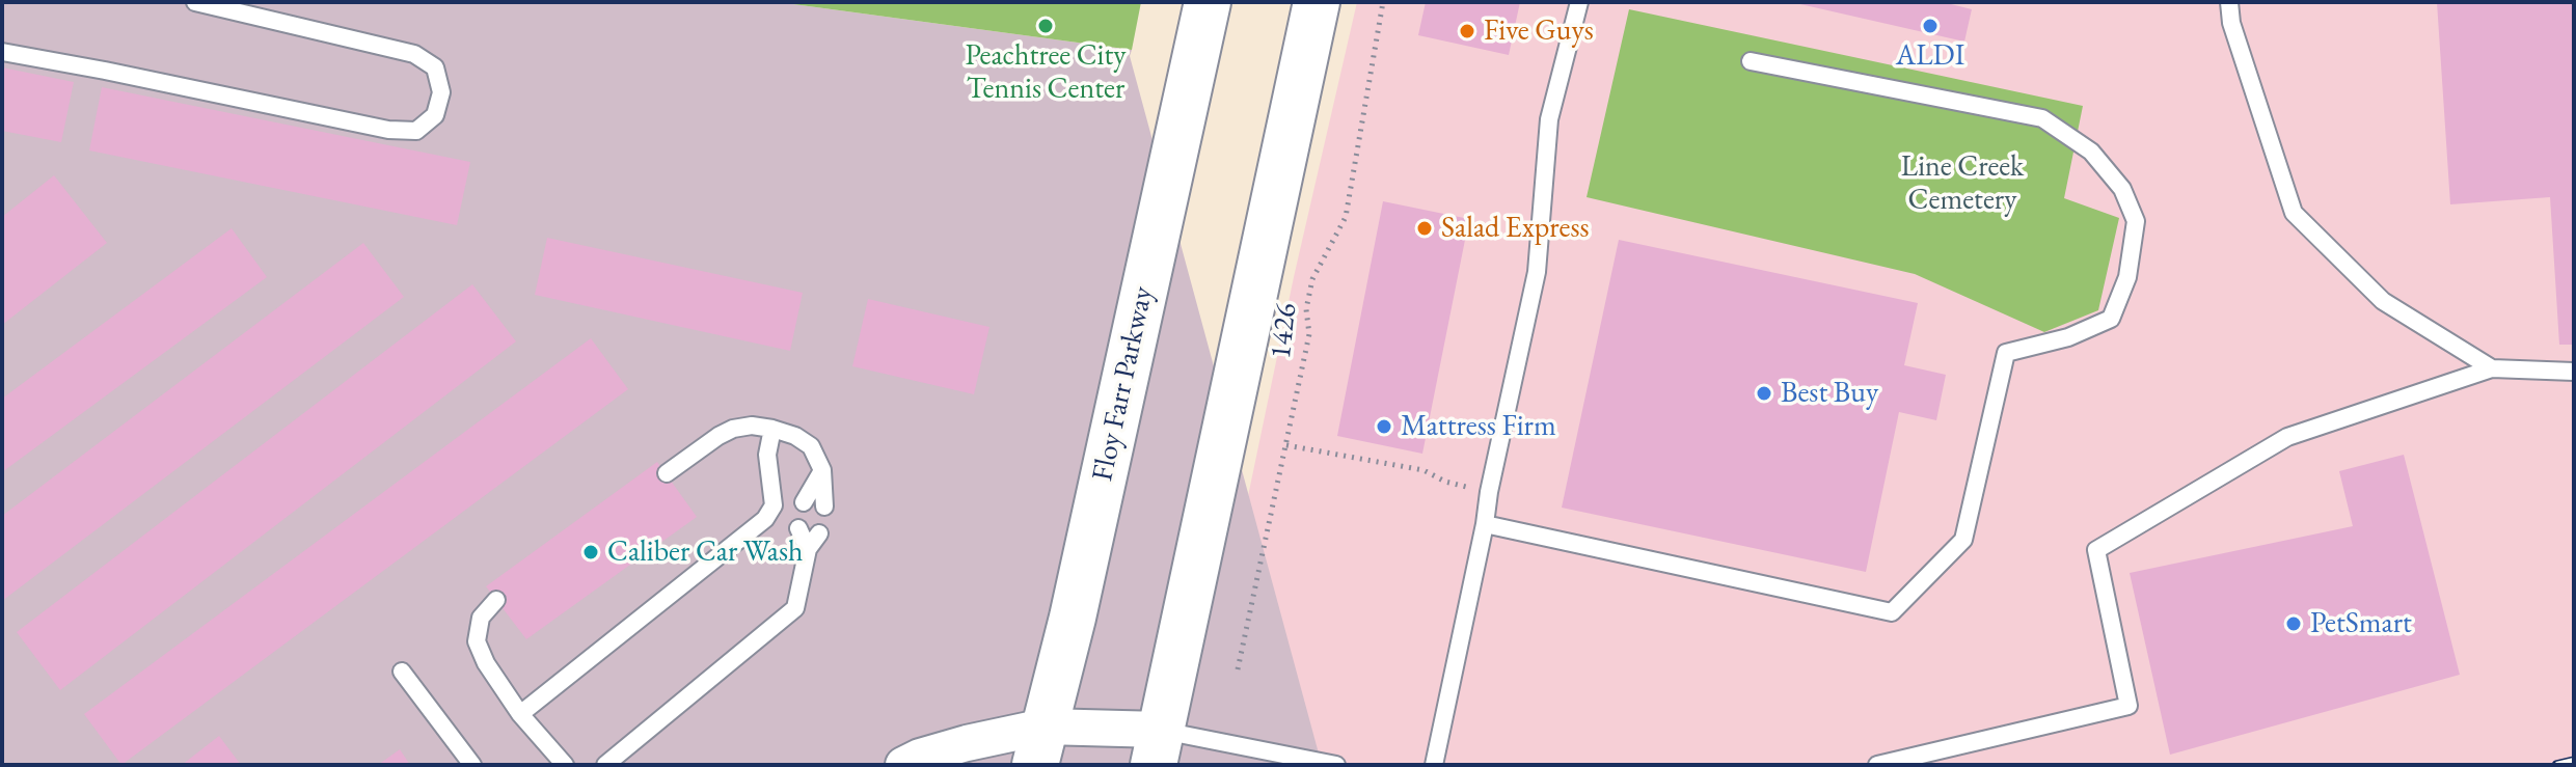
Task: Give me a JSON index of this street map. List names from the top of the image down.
{
  "streets": {
    "main road": ["Floy Farr Parkway"],
    "path": ["1426"]
  },
  "parks": ["Line Creek Cemetery"],
  "places": [
    "Peachtree City Tennis Center",
    "ALDI",
    "Five Guys",
    "Salad Express",
    "Best Buy",
    "Mattress Firm",
    "Caliber Car Wash",
    "PetSmart"
  ]
}
